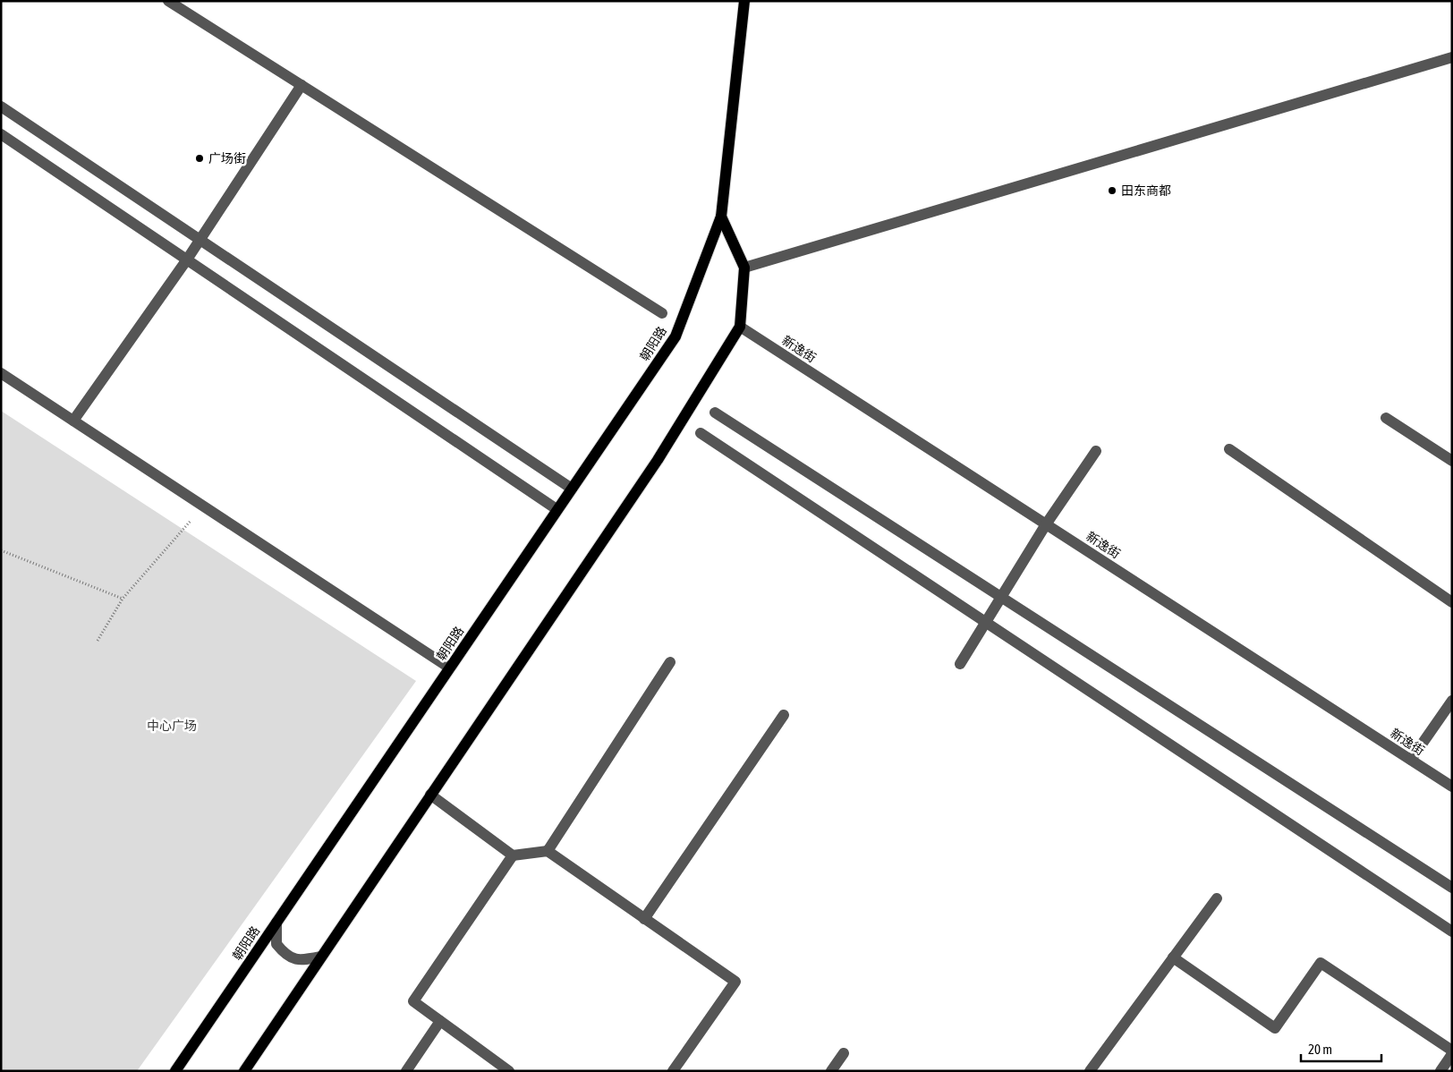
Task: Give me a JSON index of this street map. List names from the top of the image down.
{
  "streets": {
    "main road": ["朝阳路"],
    "street": ["新逸街"]
  },
  "parks": ["中心广场"],
  "places": ["广场街", "田东商都"],
  "scale_bar": "20 m"
}
